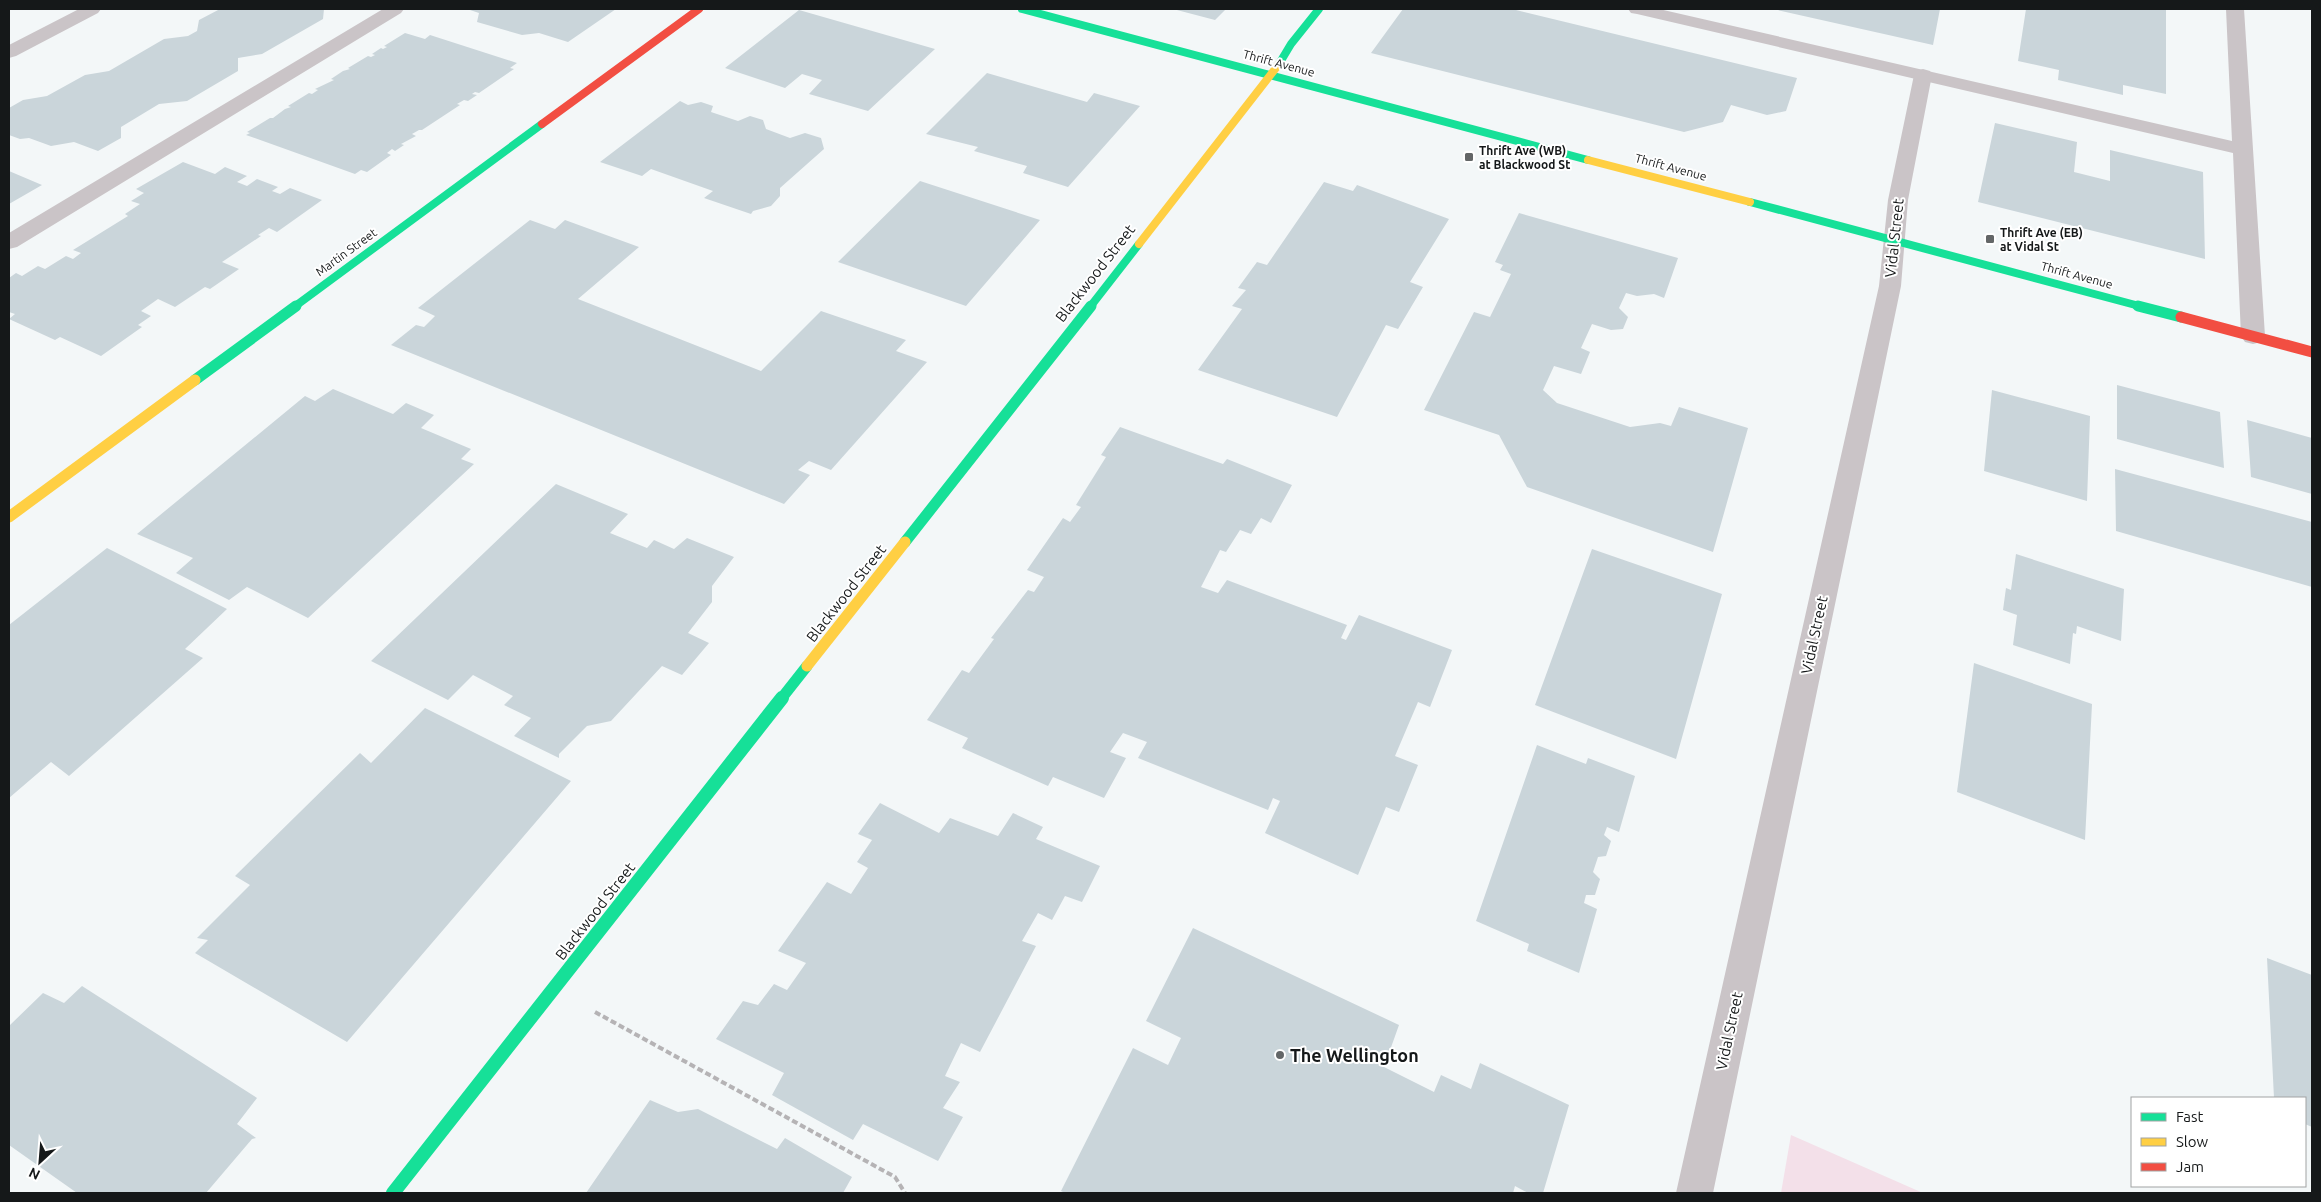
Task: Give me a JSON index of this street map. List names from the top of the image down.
{
  "streets": {
    "street": [
      "Thrift Avenue",
      "Vidal Street",
      "Martin Street",
      "Blackwood Street"
    ]
  },
  "crossings": [
    ["Thrift Avenue", "Vidal Street"],
    ["Thrift Avenue", "Blackwood Street"]
  ],
  "places": {
    "transit": ["Thrift Ave (WB) at Blackwood St", "Thrift Ave (EB) at Vidal St"],
    "other": ["The Wellington"]
  },
  "legend": ["Fast", "Slow", "Jam"],
  "north": "bottom left"
}
